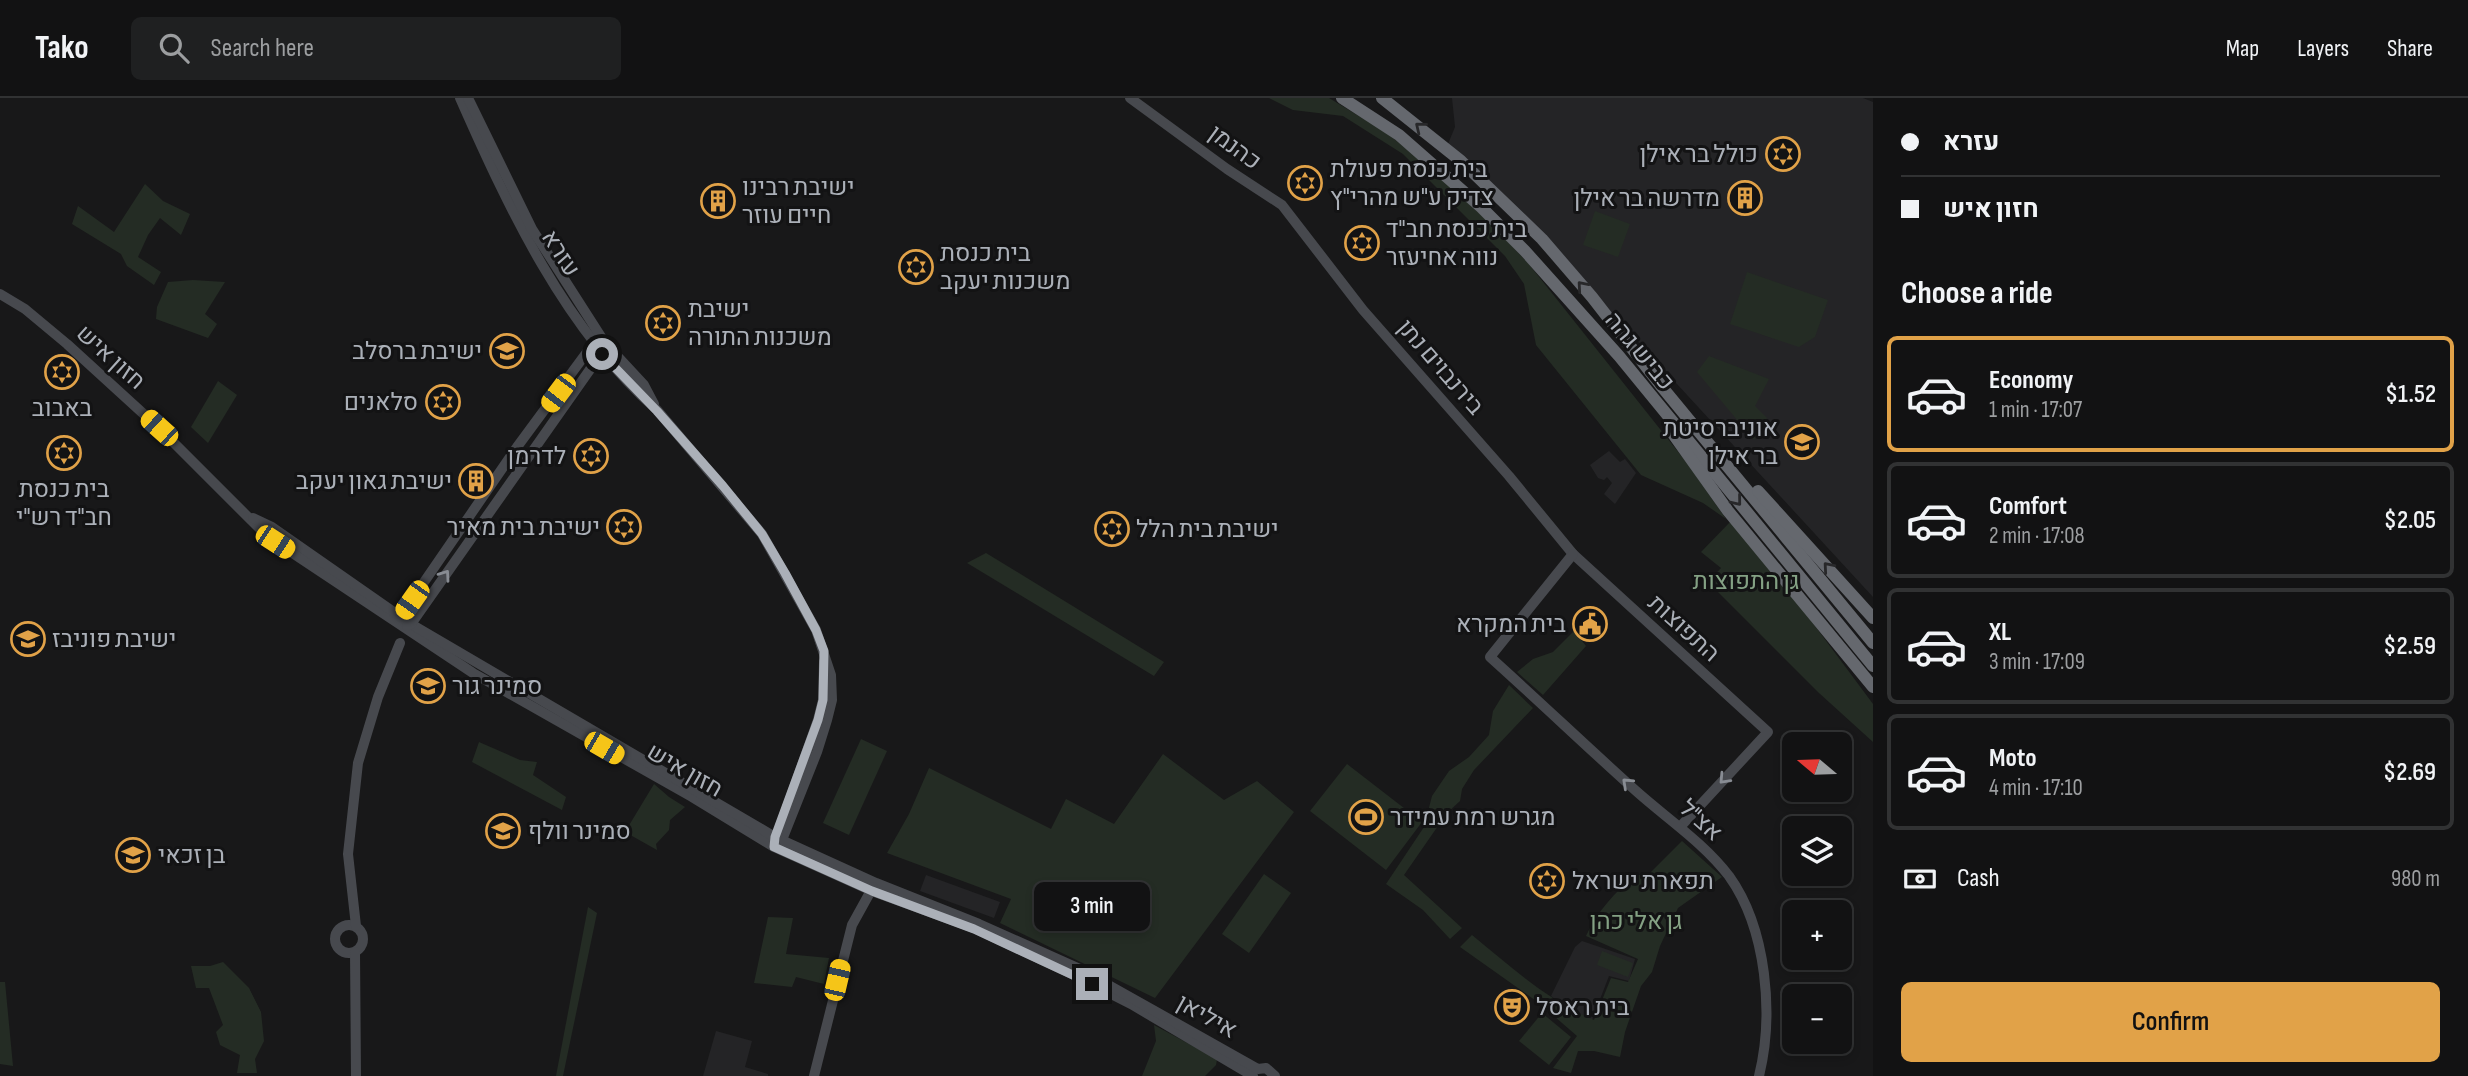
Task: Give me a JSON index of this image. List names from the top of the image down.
{
  "streets": {
    "highway": ["כביש גהה"],
    "street": [
      "כהנמן",
      "עזרא",
      "חזון איש",
      "בירנבוים נתן",
      "התפוצות",
      "אצ\"ל",
      "איליאן"
    ]
  },
  "crossings": [
    ["כהנמן", "בירנבוים נתן"],
    ["עזרא", "חזון איש"],
    ["חזון איש", "איליאן"],
    ["בירנבוים נתן", "התפוצות"],
    ["בירנבוים נתן", "אצ\"ל"],
    ["התפוצות", "אצ\"ל"]
  ],
  "parks": ["גן התפוצות", "גן אלי כהן"],
  "places": {
    "synagogue": [
      "כולל בר אילן",
      "בית כנסת פעולת צדיק ע\"ש מהרי\"ץ",
      "בית כנסת חב\"ד נווה אחיעזר",
      "בית כנסת משכנות יעקב",
      "ישיבת משכנות התורה",
      "באבוב",
      "סלאנים",
      "בית כנסת חב\"ד רש\"י",
      "לדרמן",
      "ישיבת בית מאיר",
      "ישיבת בית הלל",
      "תפארת ישראל"
    ],
    "building": ["מדרשה בר אילן", "ישיבת רבינו חיים עוזר", "ישיבת גאון יעקב"],
    "school or university": [
      "ישיבת ברסלב",
      "אוניברסיטת בר אילן",
      "ישיבת פוניבז",
      "סמינר גור",
      "סמינר וולף",
      "בן זכאי"
    ],
    "public building": ["בית המקרא"],
    "sports": ["מגרש רמת עמידר"],
    "theatre": ["בית ראסל"]
  },
  "north": "left",
  "page": {
    "header": "Tako",
    "search": "Search here",
    "nav": ["Map", "Layers", "Share"],
    "banner": ["עזרא", "חזון איש"],
    "heading": "Choose a ride",
    "list": [
      {
        "name": "Economy",
        "note": "1 min · 17:07",
        "value": "$1.52"
      },
      {
        "name": "Comfort",
        "note": "2 min · 17:08",
        "value": "$2.05"
      },
      {
        "name": "XL",
        "note": "3 min · 17:09",
        "value": "$2.59"
      },
      {
        "name": "Moto",
        "note": "4 min · 17:10",
        "value": "$2.69"
      }
    ],
    "map_buttons": ["+", "−"],
    "pay": ["Cash", "980 m"],
    "bubble": "3 min",
    "buttons": "Confirm"
  }
}
